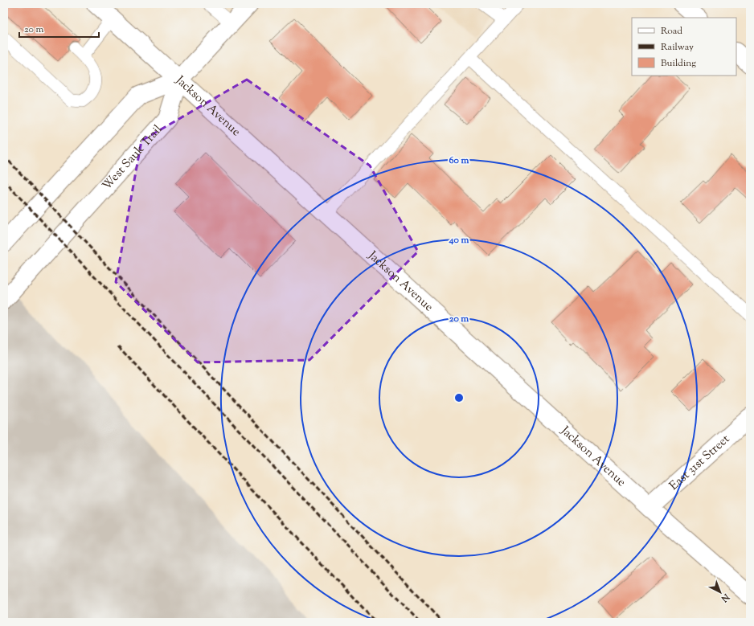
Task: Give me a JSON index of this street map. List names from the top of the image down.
{
  "streets": {
    "street": ["Jackson Avenue", "West Sauk Trail", "East 31st Street"]
  },
  "crossings": [
    ["Jackson Avenue", "West Sauk Trail"],
    ["Jackson Avenue", "East 31st Street"]
  ],
  "legend": ["Road", "Railway", "Building"],
  "scale_bar": "20 m",
  "north": "bottom right",
  "rings": ["60 m", "40 m", "20 m"]
}
